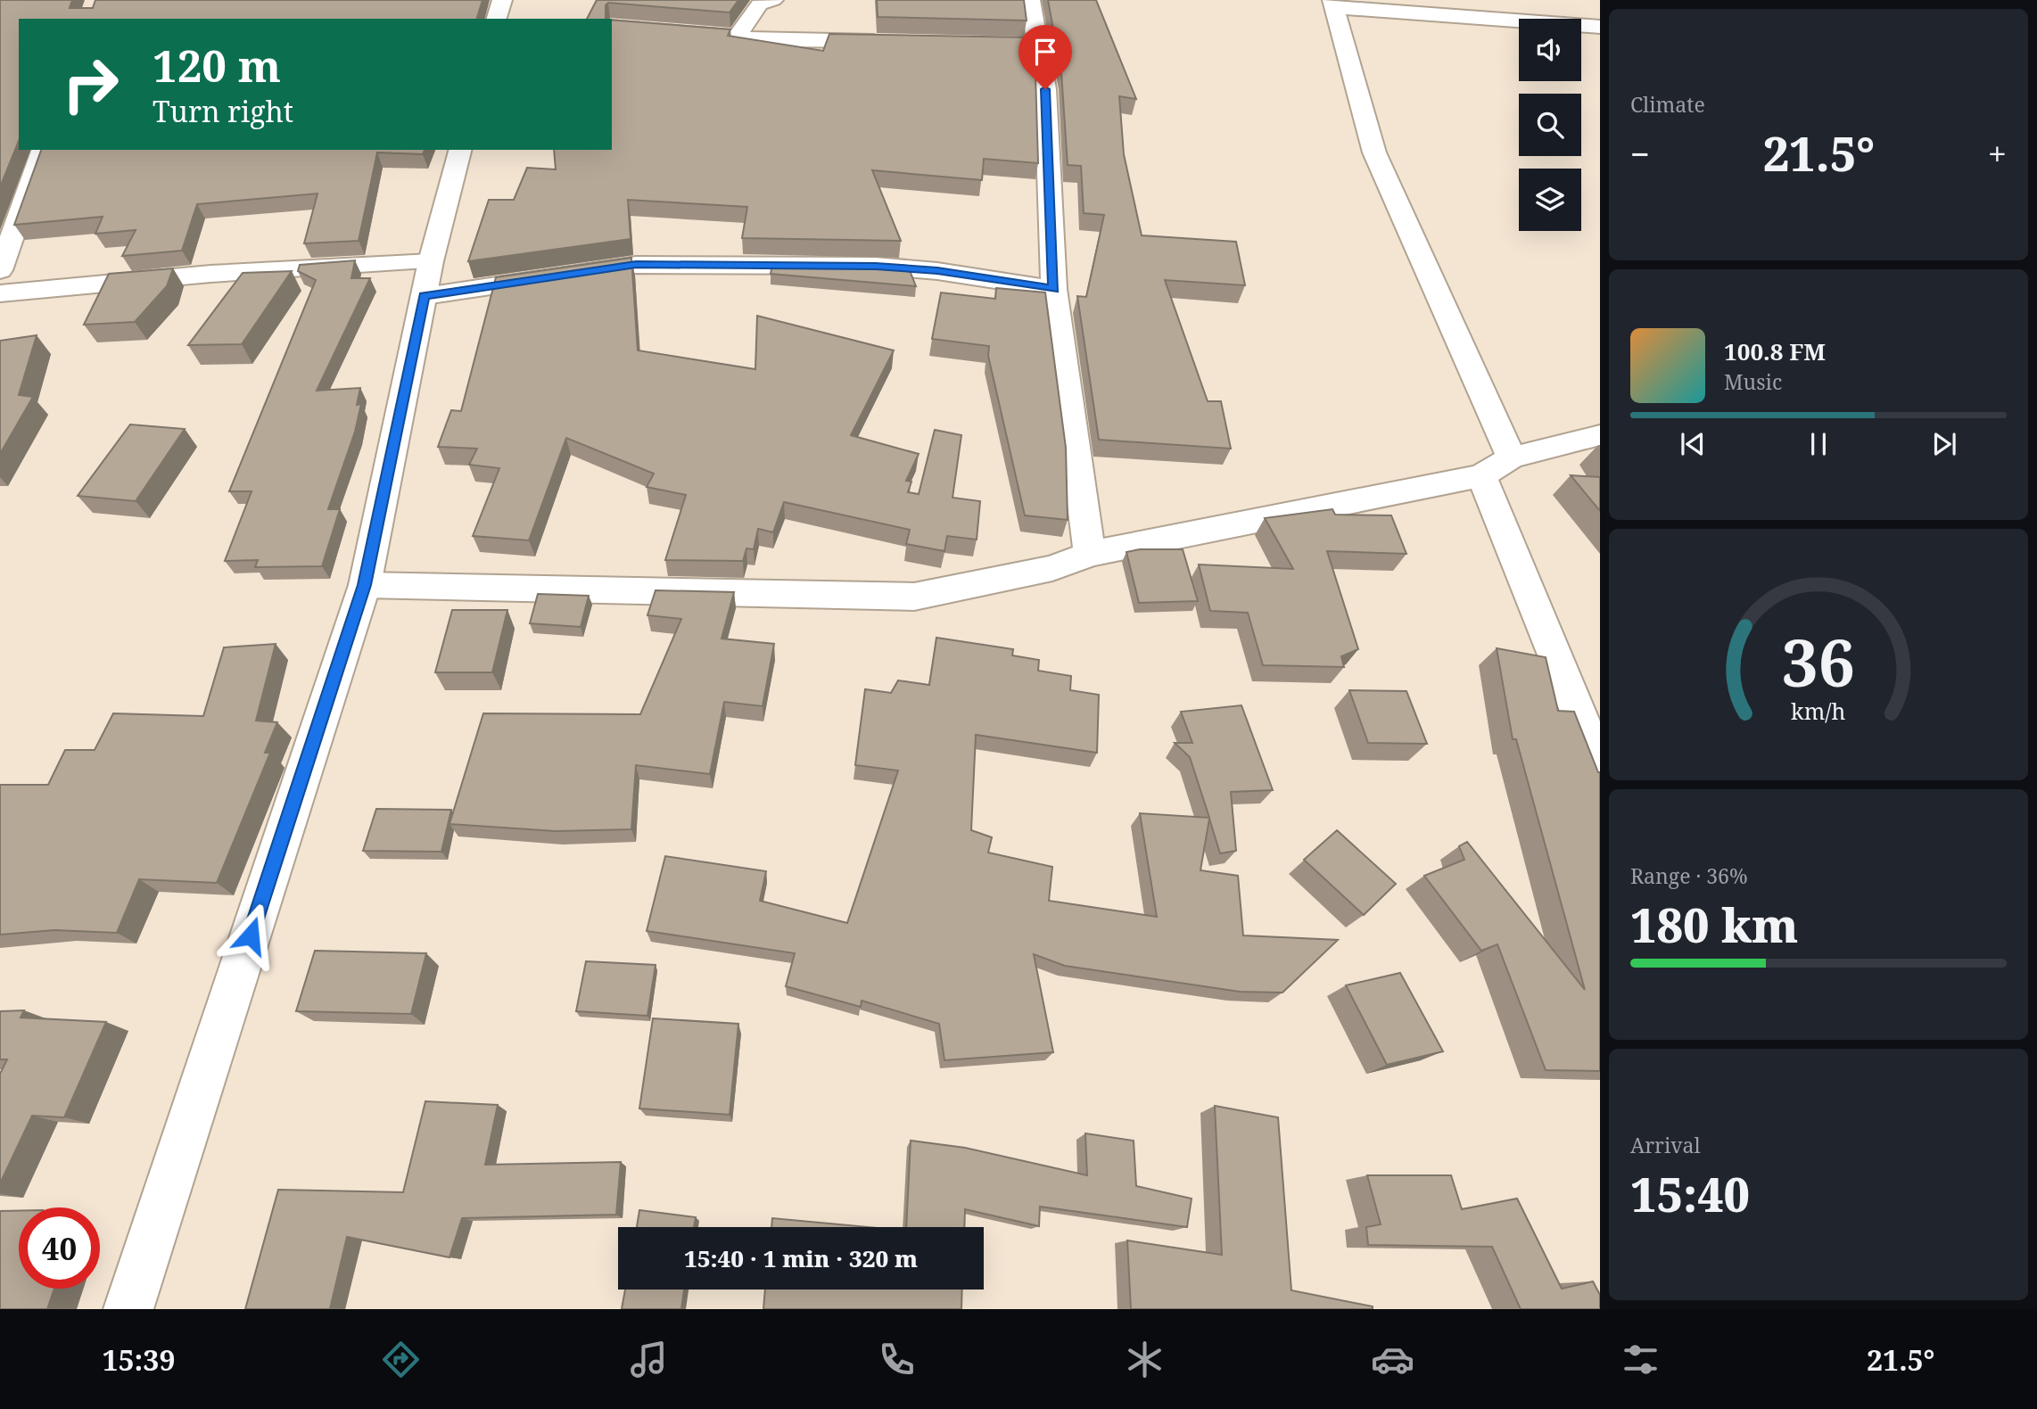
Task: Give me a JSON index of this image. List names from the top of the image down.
{
  "page": {
    "tile": [
      "Climate",
      ["Range · 36%", "180 km"],
      ["Arrival", "15:40"]
    ],
    "turn": ["120 m", "Turn right"],
    "heat": ["−", "21.5°", "+"],
    "song": ["100.8 FM", "Music"],
    "limit": "40",
    "trip": "15:40 · 1 min · 320 m",
    "tabs": ["15:39", "21.5°"],
    "gauge": ["36", "km/h"]
  }
}
